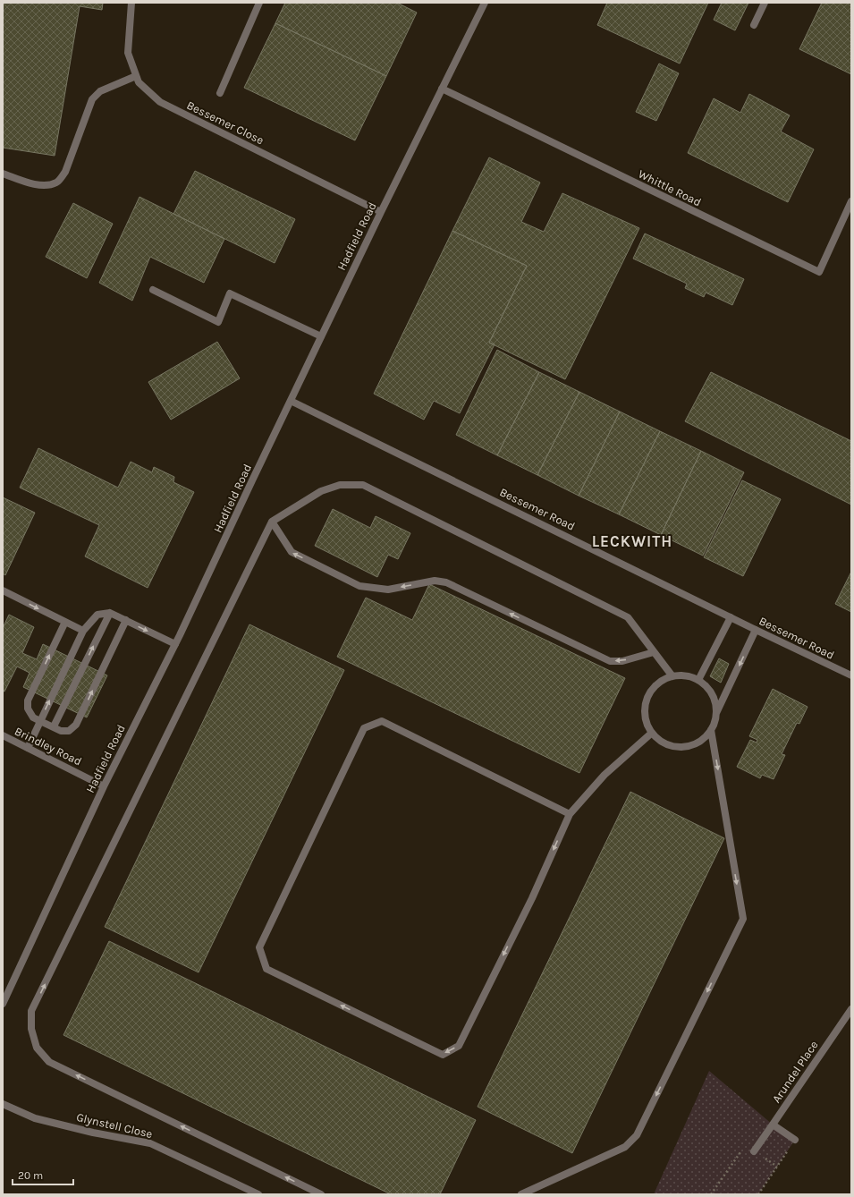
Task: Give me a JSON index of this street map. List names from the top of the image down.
{
  "streets": {
    "street": [
      "Bessemer Close",
      "Whittle Road",
      "Hadfield Road",
      "Bessemer Road",
      "Brindley Road",
      "Arundel Place",
      "Glynstell Close"
    ]
  },
  "crossings": [
    ["Bessemer Close", "Hadfield Road"],
    ["Whittle Road", "Hadfield Road"],
    ["Hadfield Road", "Bessemer Road"],
    ["Hadfield Road", "Brindley Road"]
  ],
  "districts": ["LECKWITH"],
  "scale_bar": "20 m"
}
